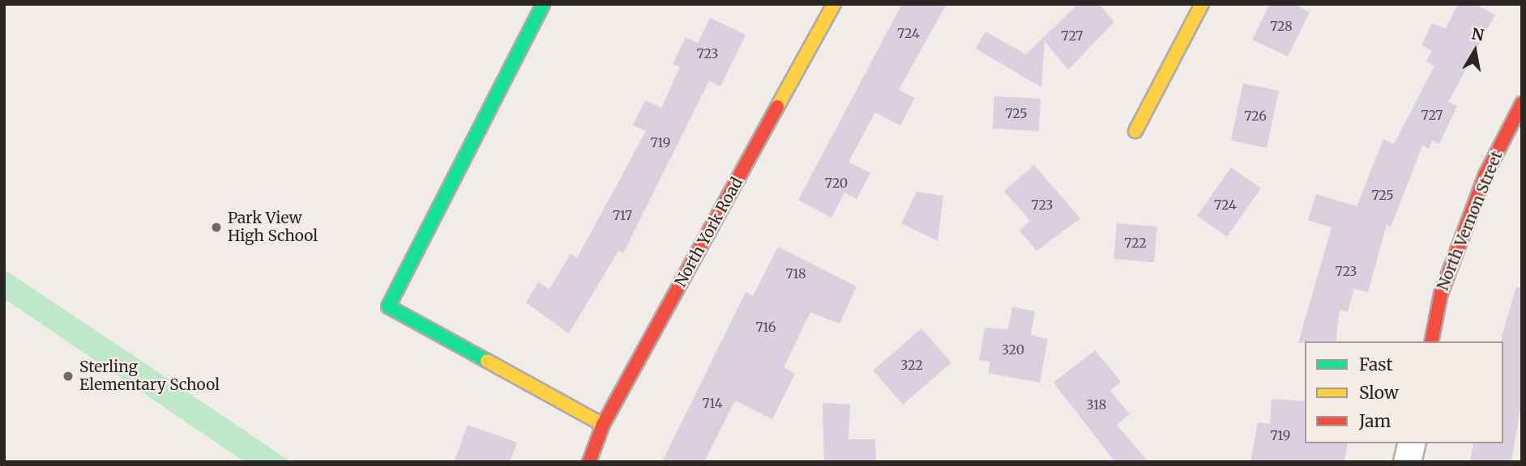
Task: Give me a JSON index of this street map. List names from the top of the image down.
{
  "streets": {
    "street": ["North Vernon Street", "North York Road"]
  },
  "places": ["Park View High School", "Sterling Elementary School"],
  "house_numbers": [
    "728",
    "724",
    "727",
    "723",
    "725",
    "727",
    "726",
    "719",
    "720",
    "725",
    "723",
    "724",
    "717",
    "722",
    "723",
    "718",
    "716",
    "320",
    "322",
    "714",
    "318",
    "719"
  ],
  "legend": ["Fast", "Slow", "Jam"],
  "north": "top"
}
